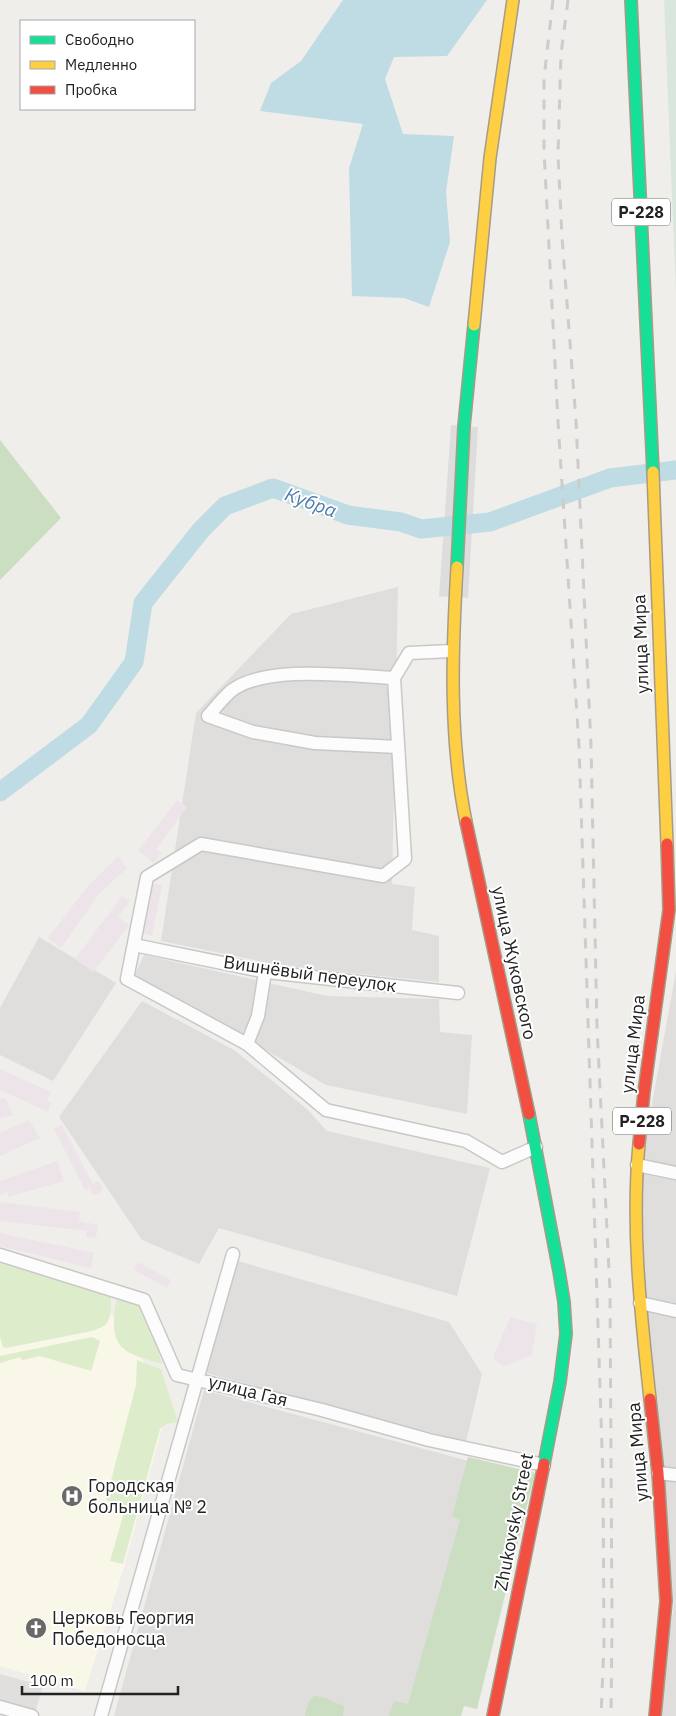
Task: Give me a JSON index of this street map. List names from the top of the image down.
{
  "streets": {
    "main road": [
      "Р-228",
      "улица Мира",
      "улица Жуковского",
      "Zhukovsky Street"
    ],
    "street": ["Вишнёвый переулок", "улица Гая"]
  },
  "crossings": [
    ["улица Жуковского", "Zhukovsky Street"],
    ["улица Гая", "Zhukovsky Street"]
  ],
  "water": ["Кубра"],
  "places": {
    "hospital": ["Городская больница № 2"],
    "church": ["Церковь Георгия Победоносца"]
  },
  "legend": ["Свободно", "Медленно", "Пробка"],
  "scale_bar": "100 m"
}
